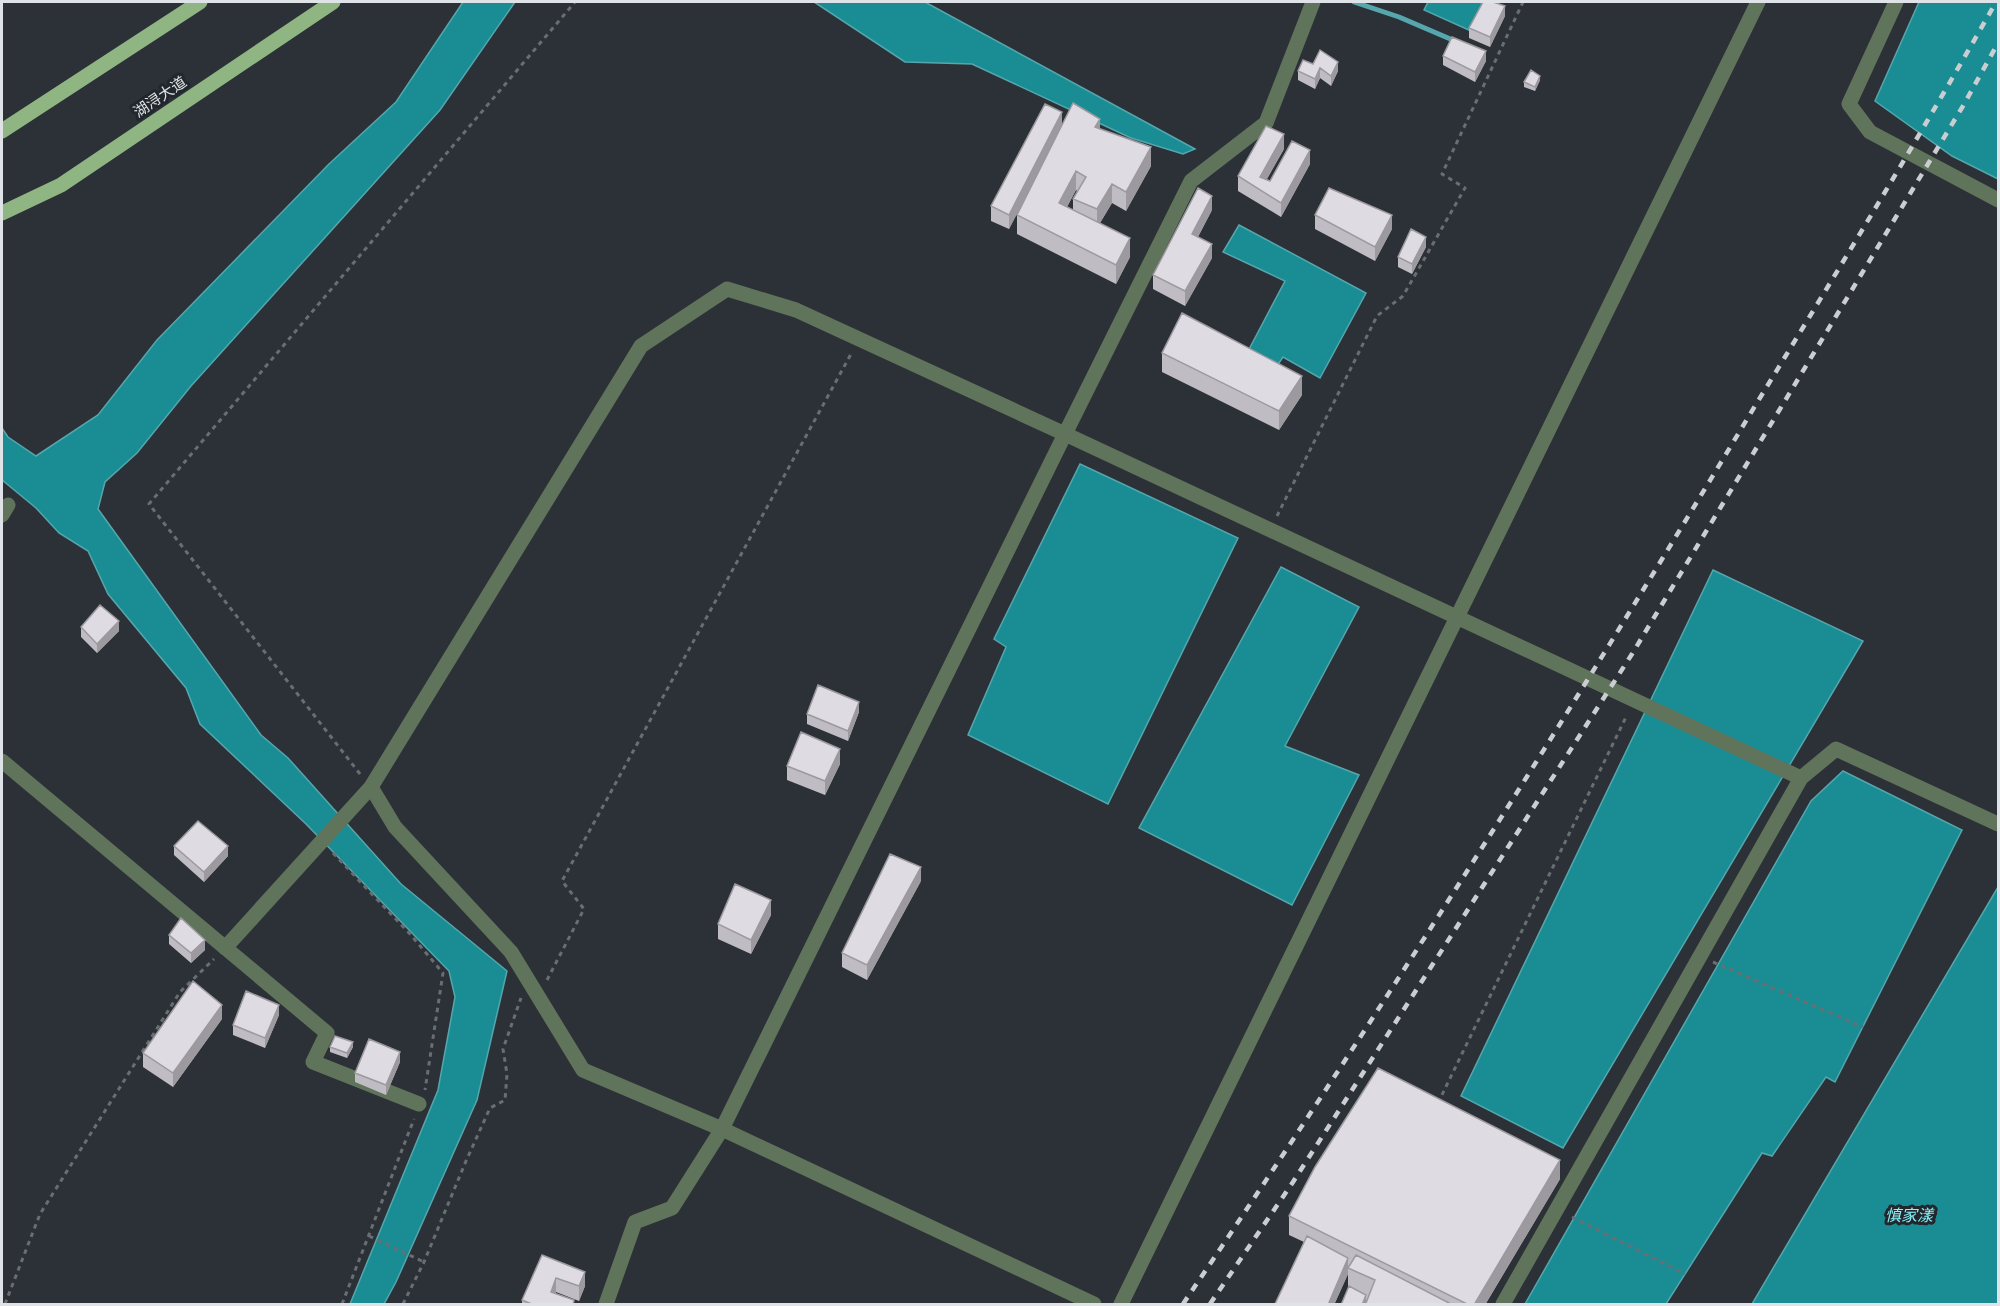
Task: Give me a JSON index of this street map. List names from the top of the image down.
{
  "streets": {
    "main road": ["湖浔大道"]
  },
  "water": ["慎家漾"]
}
